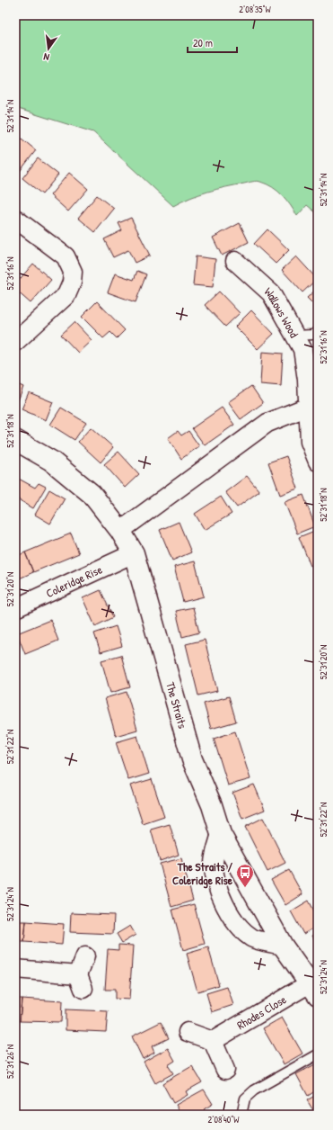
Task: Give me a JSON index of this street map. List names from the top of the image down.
{
  "streets": {
    "street": [
      "Wallows Wood",
      "Coleridge Rise",
      "The Straits",
      "Rhodes Close"
    ]
  },
  "crossings": [
    ["Coleridge Rise", "The Straits"],
    ["The Straits", "Rhodes Close"]
  ],
  "places": {
    "bus stop": ["The Straits / Coleridge Rise"]
  },
  "scale_bar": "20 m",
  "north": "bottom",
  "coordinates": [
    "2°08'35\"W",
    "52°31'14\"N",
    "52°31'16\"N",
    "52°31'18\"N",
    "52°31'20\"N",
    "52°31'22\"N",
    "52°31'24\"N",
    "52°31'26\"N",
    "2°08'40\"W"
  ]
}
